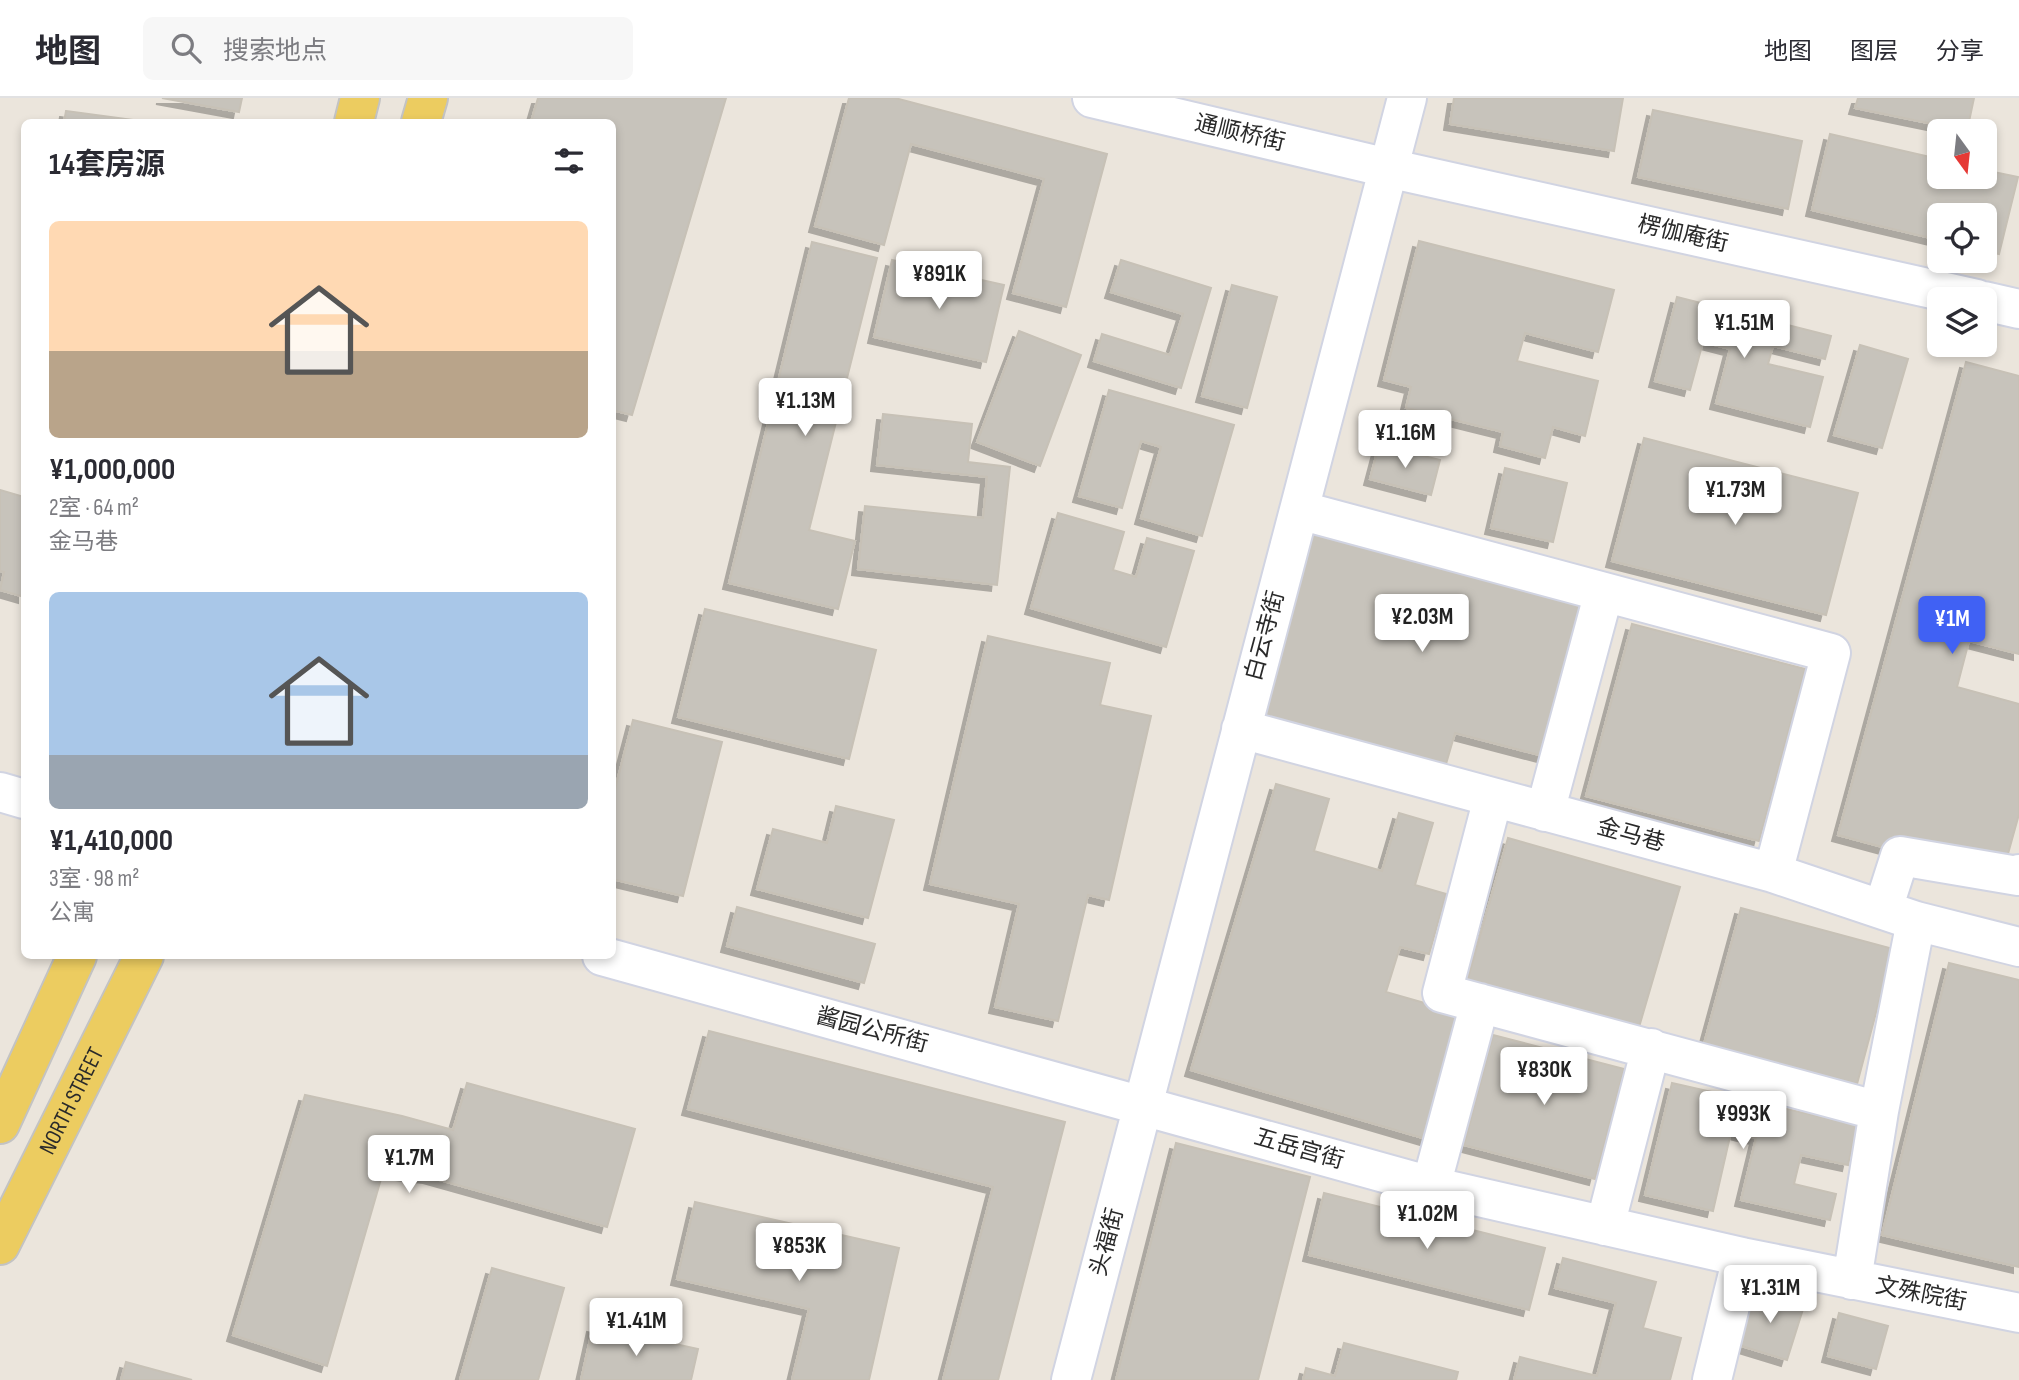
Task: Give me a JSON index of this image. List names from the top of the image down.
{
  "streets": {
    "main road": ["NORTH STREET"],
    "street": [
      "通顺桥街",
      "楞伽庵街",
      "白云寺街",
      "金马巷",
      "酱园公所街",
      "五岳宫街",
      "头福街",
      "文殊院街"
    ]
  },
  "crossings": [
    ["通顺桥街", "楞伽庵街"],
    ["通顺桥街", "白云寺街"],
    ["楞伽庵街", "白云寺街"],
    ["白云寺街", "金马巷"],
    ["白云寺街", "酱园公所街"],
    ["白云寺街", "五岳宫街"],
    ["白云寺街", "头福街"],
    ["酱园公所街", "五岳宫街"],
    ["酱园公所街", "头福街"],
    ["五岳宫街", "头福街"],
    ["五岳宫街", "文殊院街"]
  ],
  "north": "bottom",
  "page": {
    "header": "地图",
    "search": "搜索地点",
    "nav": ["地图", "图层", "分享"],
    "heading": "14套房源",
    "list": [
      {
        "name": "¥1,000,000",
        "note": "2室 · 64 m² · 金马巷"
      },
      {
        "name": "¥1,410,000",
        "note": "3室 · 98 m² · 公寓"
      }
    ],
    "price": [
      "¥891K",
      "¥1.51M",
      "¥1.13M",
      "¥1.16M",
      "¥1.73M",
      "¥2.03M",
      "¥1M",
      "¥830K",
      "¥993K",
      "¥1.7M",
      "¥1.02M",
      "¥853K",
      "¥1.31M",
      "¥1.41M"
    ]
  }
}
